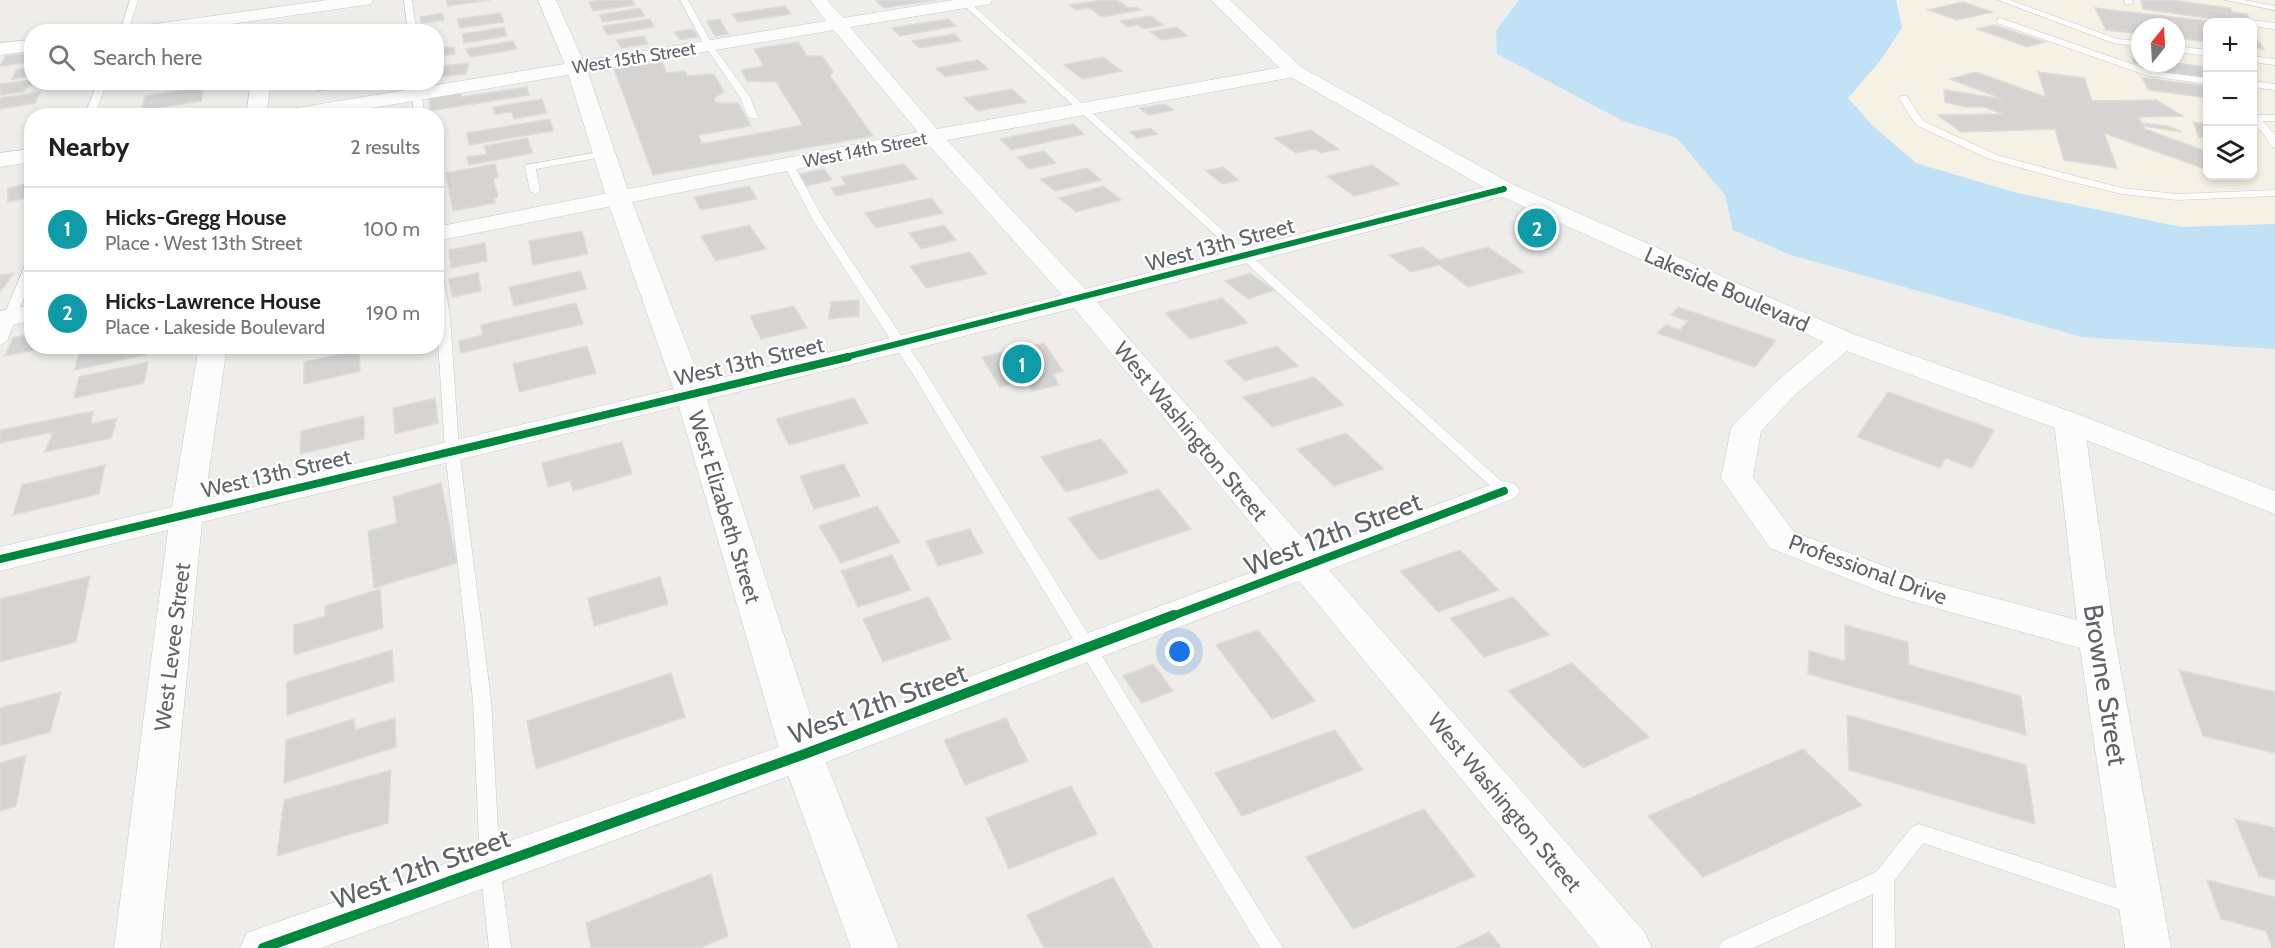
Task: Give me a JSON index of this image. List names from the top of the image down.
{
  "streets": {
    "street": [
      "West 15th Street",
      "West 14th Street",
      "West 13th Street",
      "Lakeside Boulevard",
      "West Washington Street",
      "West Elizabeth Street",
      "West 12th Street",
      "Professional Drive",
      "West Levee Street",
      "Browne Street"
    ]
  },
  "crossings": [
    ["West 15th Street", "West Washington Street"],
    ["West 15th Street", "West Elizabeth Street"],
    ["West 14th Street", "Lakeside Boulevard"],
    ["West 14th Street", "West Washington Street"],
    ["West 14th Street", "West Elizabeth Street"],
    ["West 13th Street", "Lakeside Boulevard"],
    ["West 13th Street", "West Washington Street"],
    ["West 13th Street", "West Elizabeth Street"],
    ["West 13th Street", "West Levee Street"],
    ["Lakeside Boulevard", "Professional Drive"],
    ["Lakeside Boulevard", "Browne Street"],
    ["West Washington Street", "West 12th Street"],
    ["West Elizabeth Street", "West 12th Street"],
    ["Professional Drive", "Browne Street"]
  ],
  "north": "top",
  "page": {
    "map_buttons": ["+", "−"],
    "search": "Search here",
    "heading": ["Nearby", "2 results"],
    "list": [
      {
        "mark": "1",
        "name": "Hicks-Gregg House",
        "note": "Place · West 13th Street",
        "value": "100 m"
      },
      {
        "mark": "2",
        "name": "Hicks-Lawrence House",
        "note": "Place · Lakeside Boulevard",
        "value": "190 m"
      }
    ],
    "pins": ["2", "1"]
  }
}
